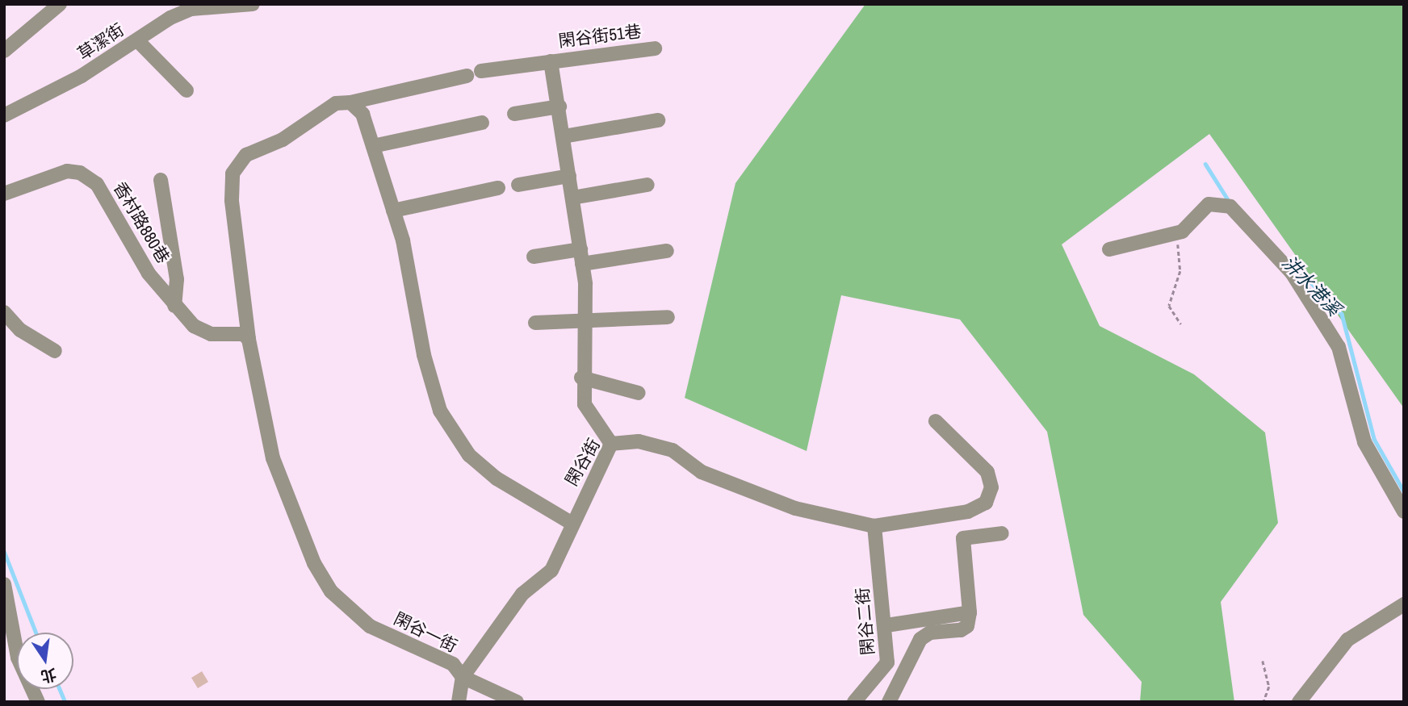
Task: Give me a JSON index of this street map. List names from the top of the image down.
{
  "streets": {
    "street": [
      "閑谷街51巷",
      "草潔街",
      "香村路880巷",
      "閑谷街",
      "閑谷二街",
      "閑谷一街"
    ]
  },
  "crossings": [
    ["閑谷街51巷", "閑谷街"],
    ["香村路880巷", "閑谷一街"],
    ["閑谷街", "閑谷二街"],
    ["閑谷街", "閑谷一街"]
  ],
  "water": ["汫水港溪"],
  "north": "bottom"
}
